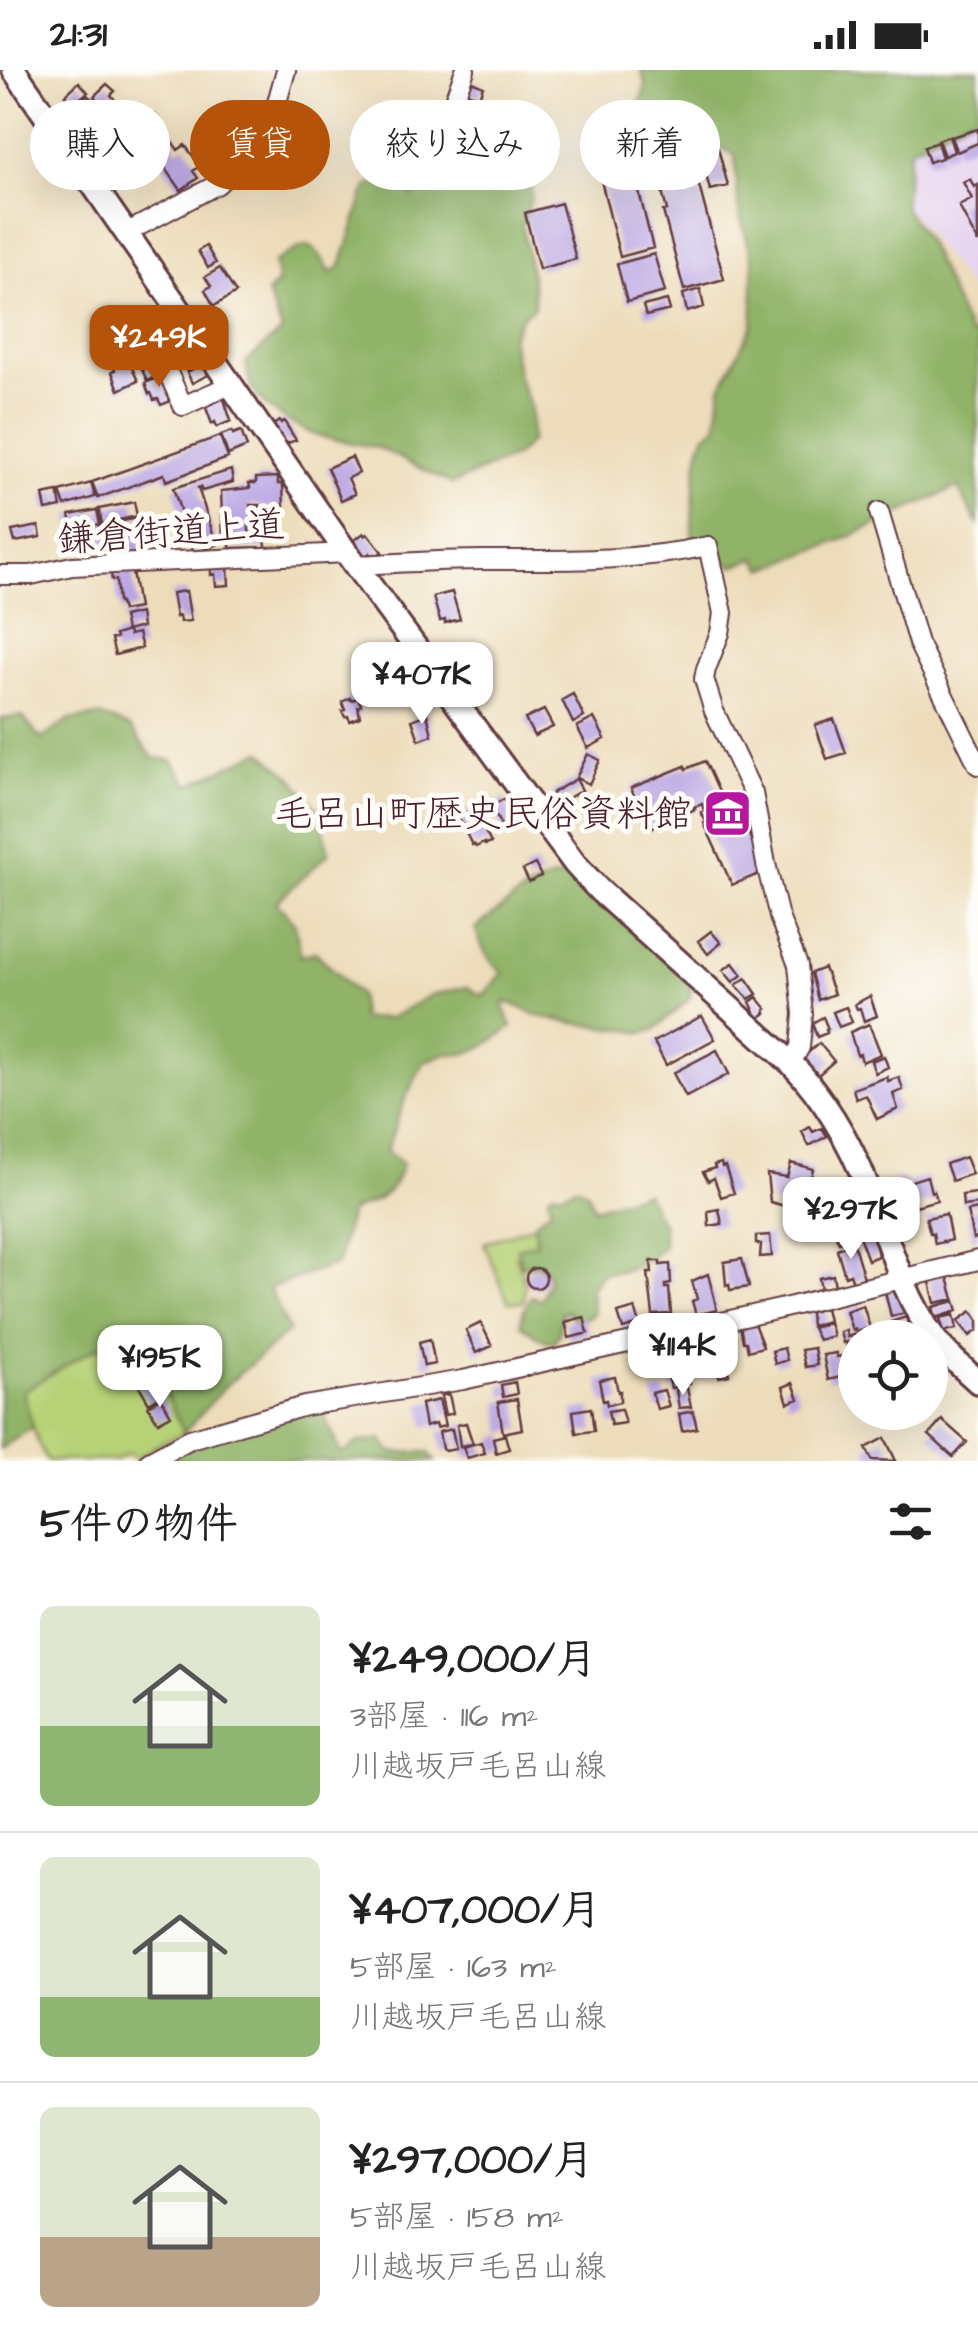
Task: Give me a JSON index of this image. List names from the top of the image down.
{
  "streets": {
    "street": ["鎌倉街道上道"]
  },
  "places": {
    "museum": ["毛呂山町歴史民俗資料館"]
  },
  "page": {
    "status": "21:31",
    "chip": [
      "購入",
      "賃貸",
      "絞り込み",
      "新着"
    ],
    "price": [
      "¥249K",
      "¥407K",
      "¥297K",
      "¥114K",
      "¥195K"
    ],
    "heading": "5件の物件",
    "list": [
      {
        "name": "¥249,000/月",
        "note": "3部屋 · 116 m² · 川越坂戸毛呂山線"
      },
      {
        "name": "¥407,000/月",
        "note": "5部屋 · 163 m² · 川越坂戸毛呂山線"
      },
      {
        "name": "¥297,000/月",
        "note": "5部屋 · 158 m² · 川越坂戸毛呂山線"
      }
    ]
  }
}
